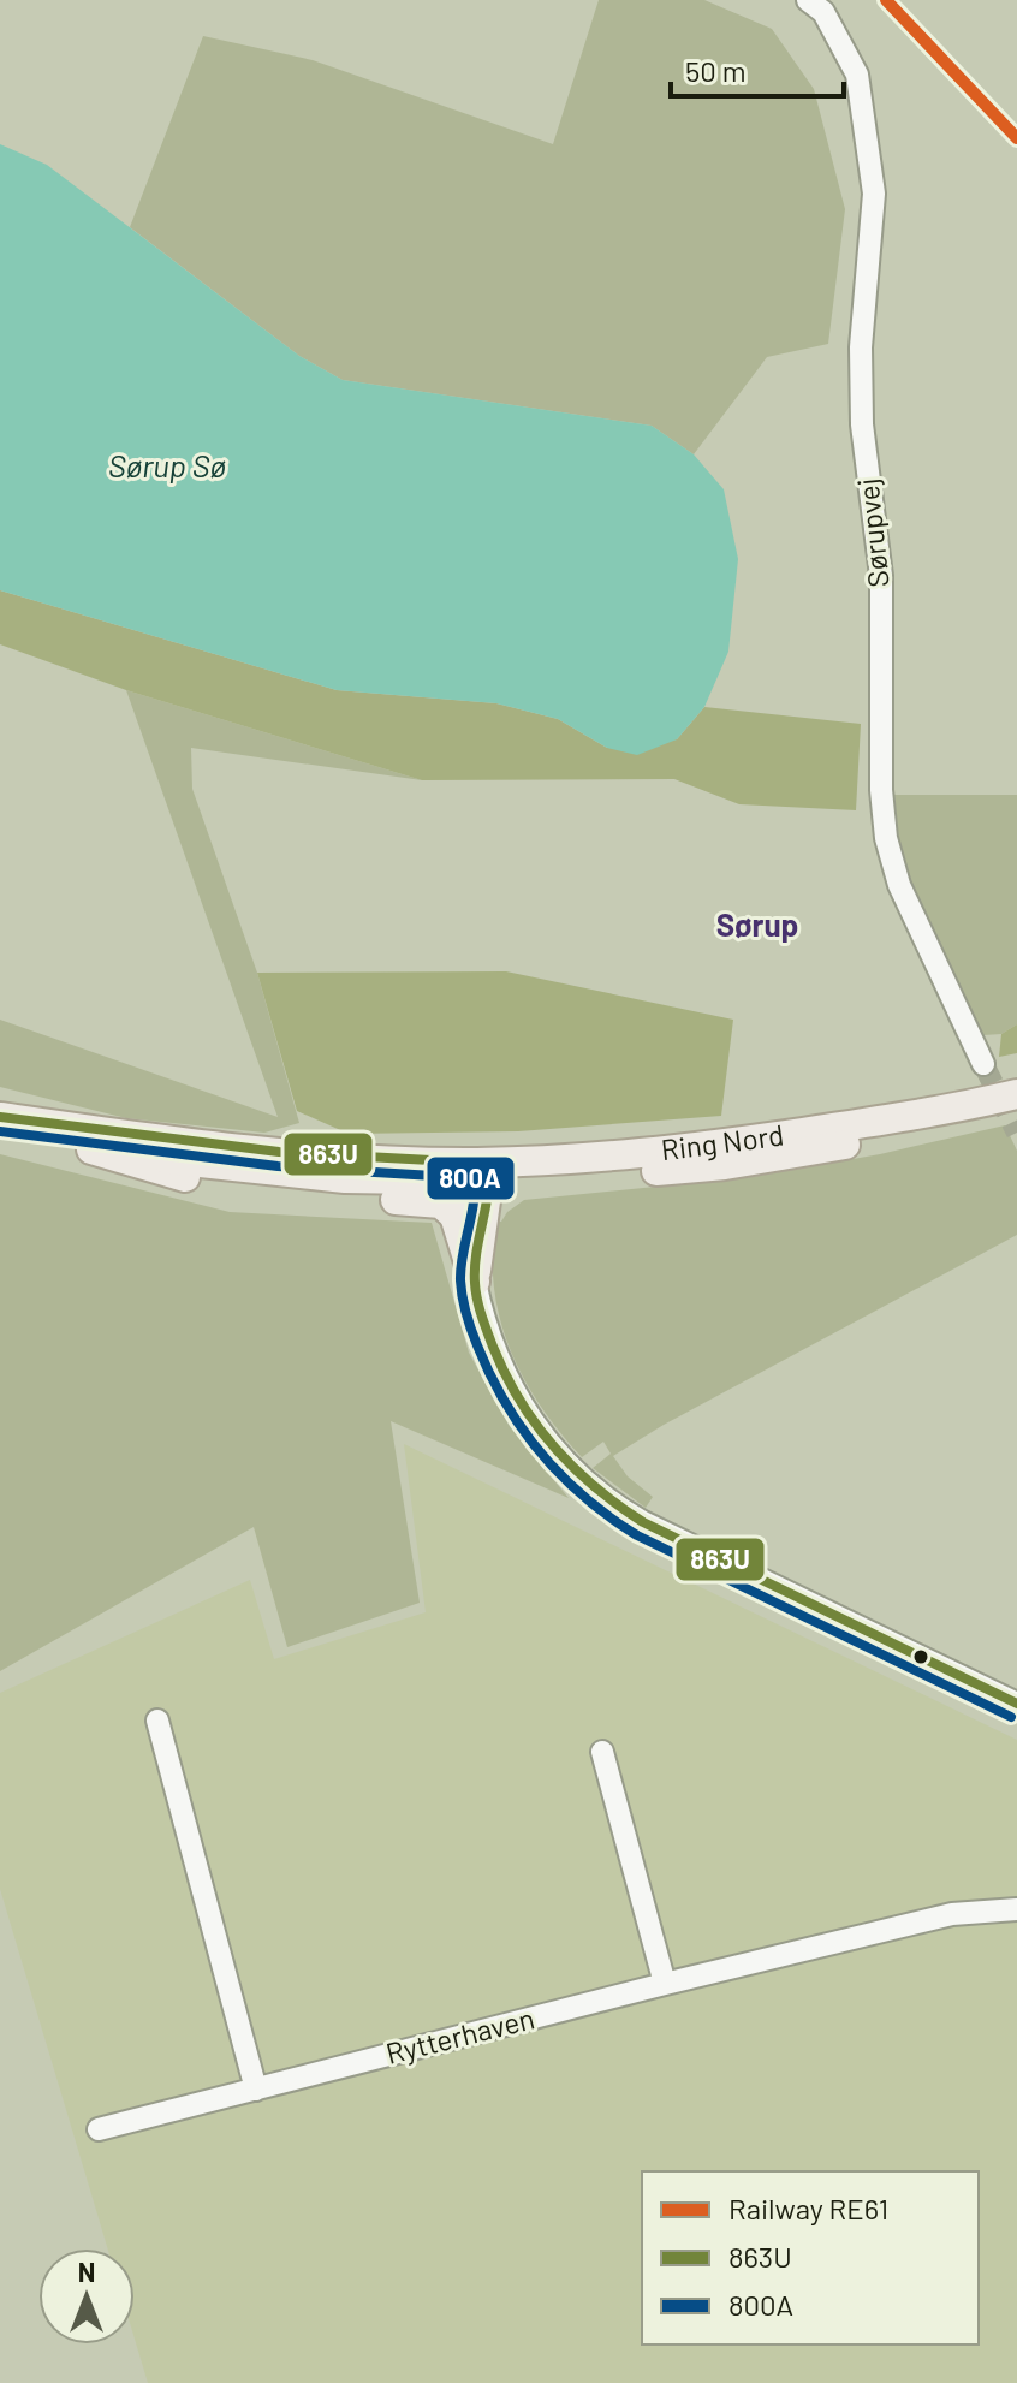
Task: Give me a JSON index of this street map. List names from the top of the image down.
{
  "streets": {
    "main road": ["Ring Nord"],
    "street": ["Sørupvej", "Rytterhaven"]
  },
  "districts": ["Sørup"],
  "water": ["Sørup Sø"],
  "lines": ["rail line RE61", "transit line 863U", "transit line 800A"],
  "legend": ["Railway RE61", "863U", "800A"],
  "scale_bar": "50 m",
  "north": "top"
}
